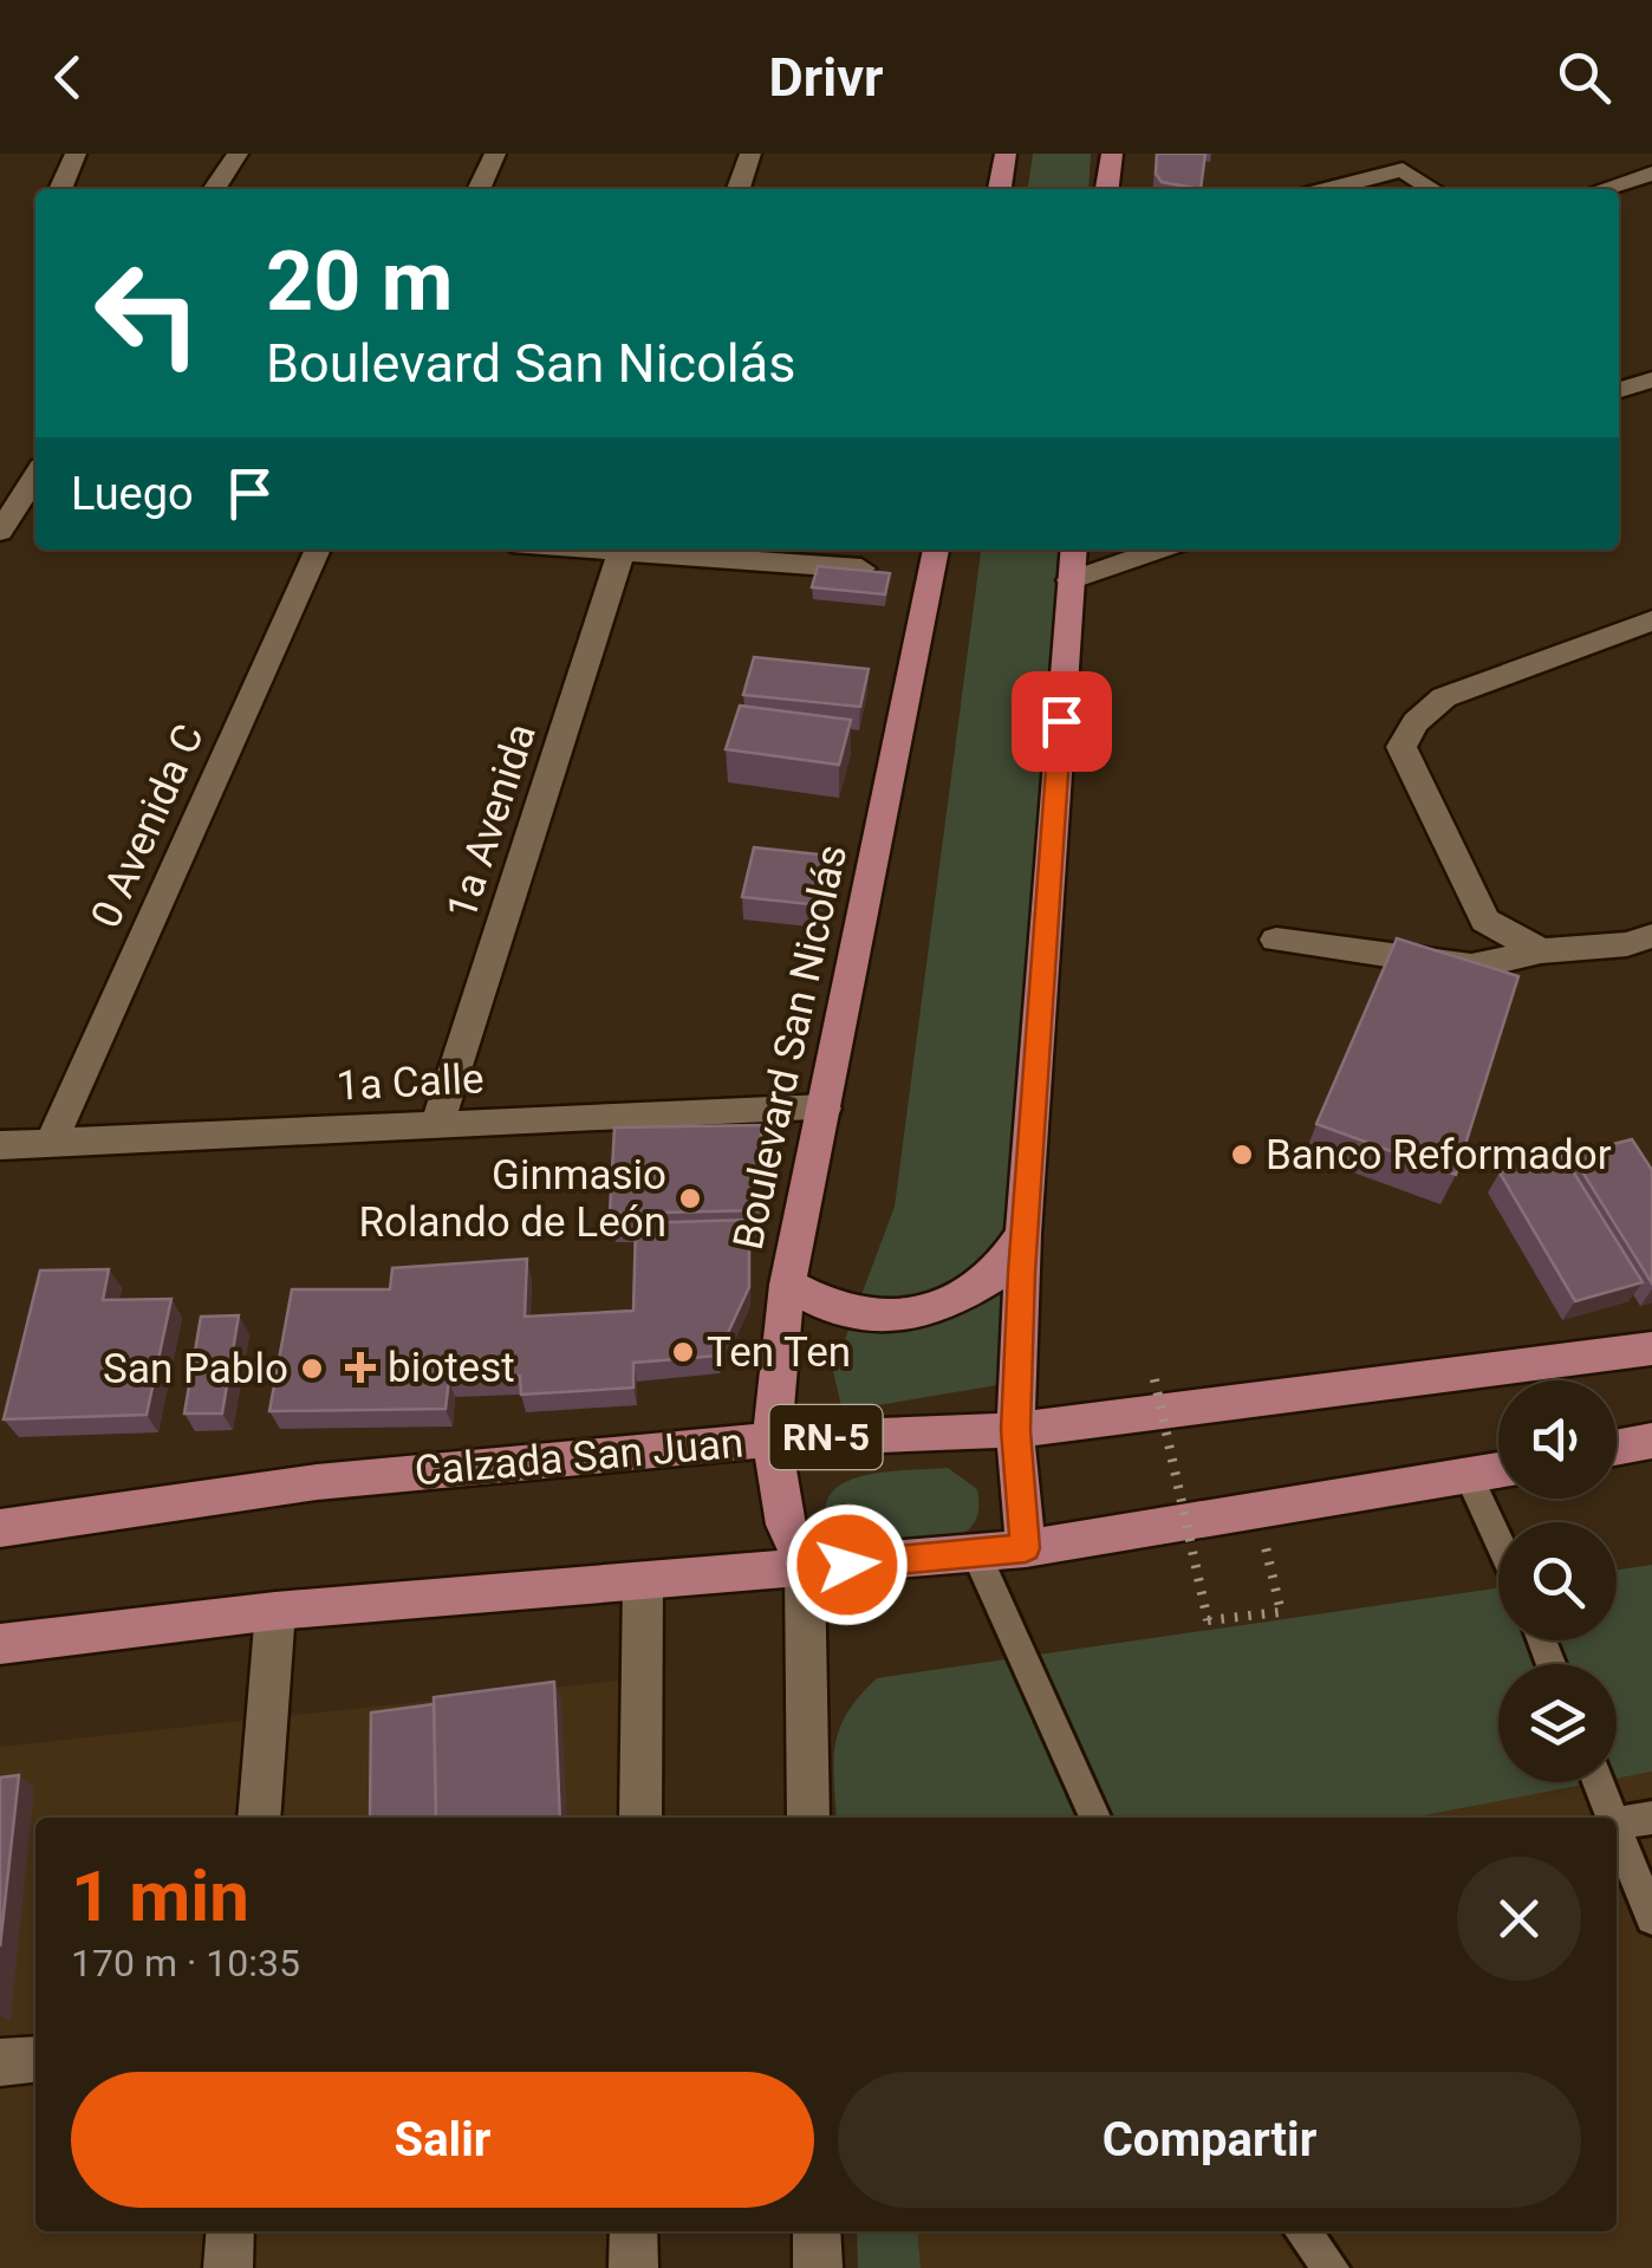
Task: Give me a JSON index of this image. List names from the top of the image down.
{
  "streets": {
    "main road": ["Boulevard San Nicolás", "RN-5", "Calzada San Juan"],
    "street": ["1a Avenida", "0 Avenida C", "1a Calle"]
  },
  "crossings": [
    ["1a Avenida", "1a Calle"],
    ["0 Avenida C", "1a Calle"],
    ["Boulevard San Nicolás", "1a Calle"],
    ["Boulevard San Nicolás", "Calzada San Juan"]
  ],
  "places": {
    "other": [
      "Banco Reformador",
      "Ginmasio Rolando de León",
      "Ten Ten",
      "San Pablo"
    ],
    "health": ["biotest"]
  },
  "page": {
    "header": "Drivr",
    "turn": ["20 m", "Boulevard San Nicolás"],
    "then": "Luego",
    "heading": ["1 min", "170 m · 10:35"],
    "buttons": ["Salir", "Compartir"]
  }
}
